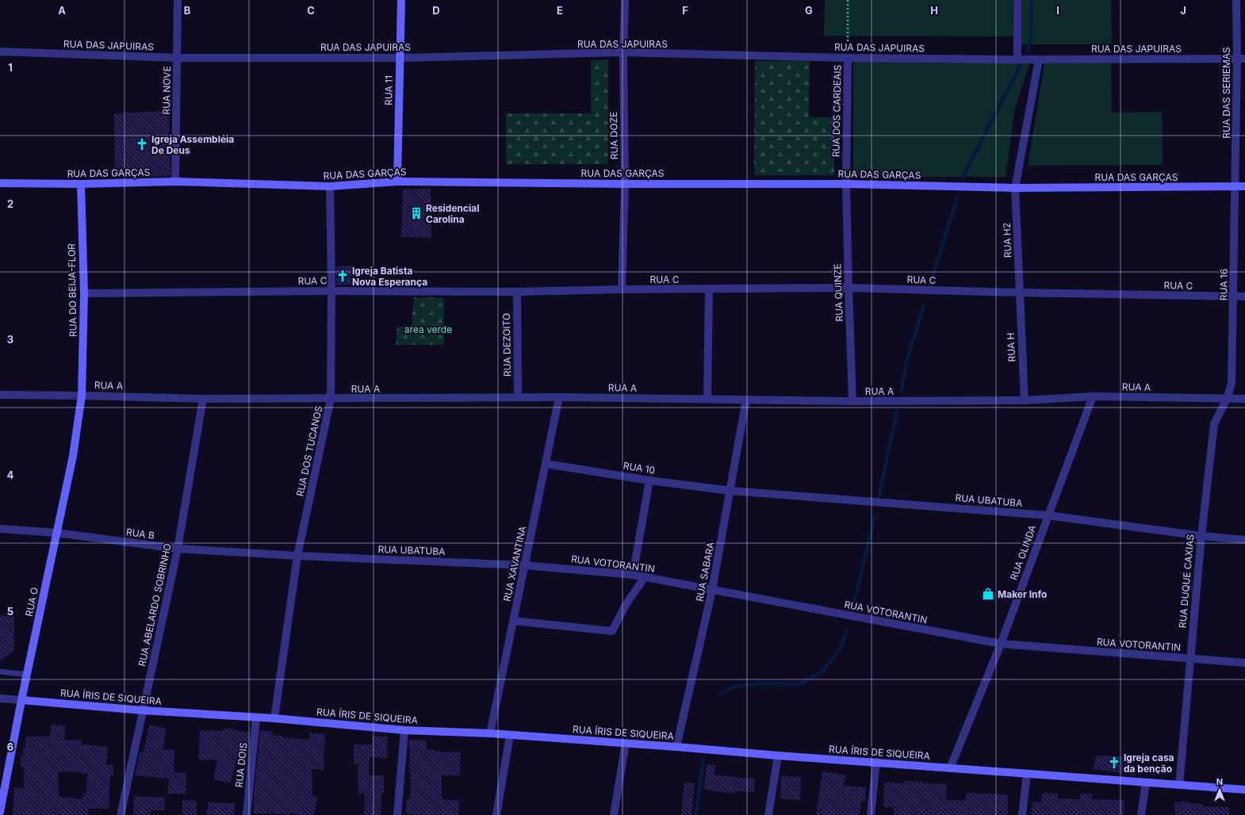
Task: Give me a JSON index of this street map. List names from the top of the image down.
{
  "streets": {
    "street": [
      "RUA DAS JAPUIRAS",
      "RUA NOVE",
      "RUA 11",
      "RUA DAS SERIEMAS",
      "RUA DOS CARDEAIS",
      "RUA DOZE",
      "RUA DAS GARÇAS",
      "RUA H2",
      "RUA C",
      "RUA 16",
      "RUA DO BEIJA-FLOR",
      "RUA QUINZE",
      "RUA DEZOITO",
      "RUA H",
      "RUA A",
      "RUA DOS TUCANOS",
      "RUA 10",
      "RUA UBATUBA",
      "RUA B",
      "RUA OLINDA",
      "RUA XAVANTINA",
      "RUA VOTORANTIN",
      "RUA SABARA",
      "RUA DUQUE CAXIAS",
      "RUA O",
      "RUA ABELARDO SOBRINHO",
      "RUA ÍRIS DE SIQUEIRA",
      "RUA DOIS"
    ]
  },
  "crossings": [
    ["RUA DAS JAPUIRAS", "RUA NOVE"],
    ["RUA DAS JAPUIRAS", "RUA 11"],
    ["RUA DAS JAPUIRAS", "RUA DAS SERIEMAS"],
    ["RUA DAS JAPUIRAS", "RUA DOS CARDEAIS"],
    ["RUA DAS JAPUIRAS", "RUA DOZE"],
    ["RUA DAS JAPUIRAS", "RUA H2"],
    ["RUA NOVE", "RUA DAS GARÇAS"],
    ["RUA 11", "RUA DAS GARÇAS"],
    ["RUA DAS SERIEMAS", "RUA DAS GARÇAS"],
    ["RUA DAS SERIEMAS", "RUA 16"],
    ["RUA DOS CARDEAIS", "RUA DAS GARÇAS"],
    ["RUA DOS CARDEAIS", "RUA QUINZE"],
    ["RUA DOZE", "RUA DAS GARÇAS"],
    ["RUA DOZE", "RUA C"],
    ["RUA DAS GARÇAS", "RUA H2"],
    ["RUA DAS GARÇAS", "RUA 16"],
    ["RUA DAS GARÇAS", "RUA DO BEIJA-FLOR"],
    ["RUA DAS GARÇAS", "RUA QUINZE"],
    ["RUA DAS GARÇAS", "RUA DOS TUCANOS"],
    ["RUA H2", "RUA C"],
    ["RUA H2", "RUA H"],
    ["RUA C", "RUA 16"],
    ["RUA C", "RUA DO BEIJA-FLOR"],
    ["RUA C", "RUA QUINZE"],
    ["RUA C", "RUA DEZOITO"],
    ["RUA C", "RUA H"],
    ["RUA C", "RUA DOS TUCANOS"],
    ["RUA 16", "RUA DUQUE CAXIAS"],
    ["RUA DO BEIJA-FLOR", "RUA A"],
    ["RUA DO BEIJA-FLOR", "RUA O"],
    ["RUA QUINZE", "RUA A"],
    ["RUA DEZOITO", "RUA A"],
    ["RUA H", "RUA A"],
    ["RUA A", "RUA DOS TUCANOS"],
    ["RUA A", "RUA OLINDA"],
    ["RUA A", "RUA XAVANTINA"],
    ["RUA A", "RUA SABARA"],
    ["RUA A", "RUA DUQUE CAXIAS"],
    ["RUA A", "RUA O"],
    ["RUA A", "RUA ABELARDO SOBRINHO"],
    ["RUA DOS TUCANOS", "RUA UBATUBA"],
    ["RUA DOS TUCANOS", "RUA B"],
    ["RUA DOS TUCANOS", "RUA ÍRIS DE SIQUEIRA"],
    ["RUA 10", "RUA UBATUBA"],
    ["RUA 10", "RUA XAVANTINA"],
    ["RUA 10", "RUA SABARA"],
    ["RUA UBATUBA", "RUA B"],
    ["RUA UBATUBA", "RUA OLINDA"],
    ["RUA UBATUBA", "RUA XAVANTINA"],
    ["RUA UBATUBA", "RUA VOTORANTIN"],
    ["RUA UBATUBA", "RUA SABARA"],
    ["RUA UBATUBA", "RUA DUQUE CAXIAS"],
    ["RUA B", "RUA O"],
    ["RUA B", "RUA ABELARDO SOBRINHO"],
    ["RUA OLINDA", "RUA VOTORANTIN"],
    ["RUA OLINDA", "RUA ÍRIS DE SIQUEIRA"],
    ["RUA XAVANTINA", "RUA VOTORANTIN"],
    ["RUA XAVANTINA", "RUA ÍRIS DE SIQUEIRA"],
    ["RUA VOTORANTIN", "RUA SABARA"],
    ["RUA VOTORANTIN", "RUA DUQUE CAXIAS"],
    ["RUA SABARA", "RUA ÍRIS DE SIQUEIRA"],
    ["RUA DUQUE CAXIAS", "RUA ÍRIS DE SIQUEIRA"],
    ["RUA O", "RUA ÍRIS DE SIQUEIRA"],
    ["RUA ABELARDO SOBRINHO", "RUA ÍRIS DE SIQUEIRA"],
    ["RUA ÍRIS DE SIQUEIRA", "RUA DOIS"]
  ],
  "parks": ["area verde"],
  "places": {
    "church": ["Igreja Assembléia De Deus", "Igreja Batista Nova Esperança", "Igreja casa da benção"],
    "building": ["Residencial Carolina"],
    "shop": ["Maker Info"]
  },
  "north": "top",
  "grid": {
    "columns": [
      "A",
      "B",
      "C",
      "D",
      "E",
      "F",
      "G",
      "H",
      "I",
      "J"
    ],
    "rows": [
      "1",
      "2",
      "3",
      "4",
      "5",
      "6"
    ]
  }
}
